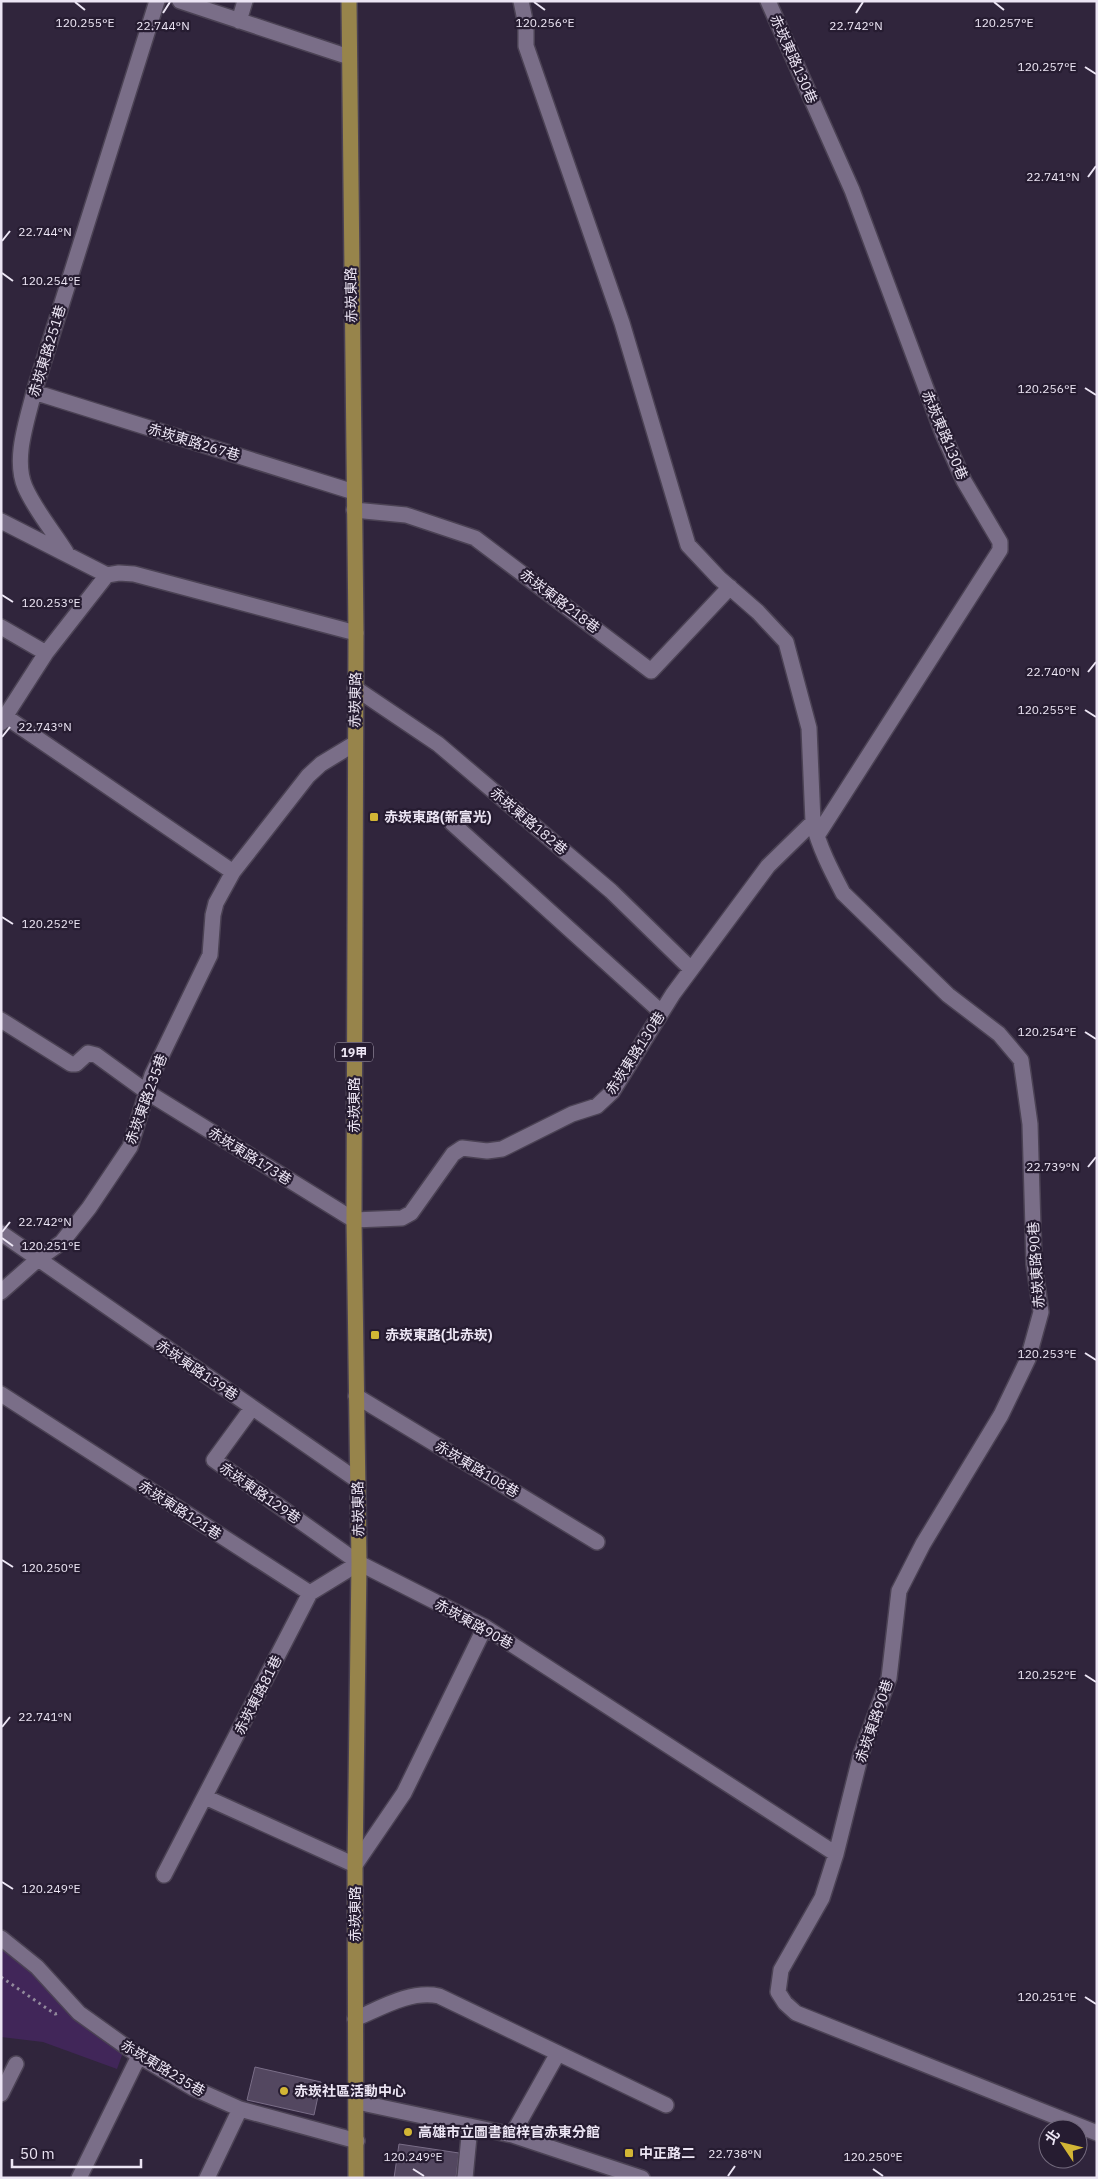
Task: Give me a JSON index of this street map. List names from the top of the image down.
{
  "streets": {
    "main road": ["赤崁東路", "19甲"],
    "street": [
      "赤崁東路130巷",
      "赤崁東路251巷",
      "赤崁東路267巷",
      "赤崁東路218巷",
      "赤崁東路182巷",
      "赤崁東路235巷",
      "赤崁東路173巷",
      "赤崁東路90巷",
      "赤崁東路139巷",
      "赤崁東路108巷",
      "赤崁東路129巷",
      "赤崁東路121巷",
      "赤崁東路81巷"
    ]
  },
  "crossings": [
    ["赤崁東路130巷", "赤崁東路"],
    ["赤崁東路130巷", "赤崁東路182巷"],
    ["赤崁東路130巷", "赤崁東路173巷"],
    ["赤崁東路130巷", "赤崁東路90巷"],
    ["赤崁東路", "赤崁東路267巷"],
    ["赤崁東路", "赤崁東路218巷"],
    ["赤崁東路", "赤崁東路182巷"],
    ["赤崁東路", "赤崁東路235巷"],
    ["赤崁東路", "赤崁東路173巷"],
    ["赤崁東路", "赤崁東路90巷"],
    ["赤崁東路", "赤崁東路139巷"],
    ["赤崁東路", "赤崁東路108巷"],
    ["赤崁東路", "赤崁東路129巷"],
    ["赤崁東路251巷", "赤崁東路267巷"],
    ["赤崁東路235巷", "赤崁東路173巷"],
    ["赤崁東路235巷", "赤崁東路139巷"],
    ["赤崁東路90巷", "赤崁東路129巷"],
    ["赤崁東路139巷", "赤崁東路129巷"],
    ["赤崁東路121巷", "赤崁東路81巷"]
  ],
  "places": {
    "transit": ["赤崁東路(新富光)", "赤崁東路(北赤崁)", "中正路二"],
    "other": ["赤崁社區活動中心", "高雄市立圖書館梓官赤東分館"]
  },
  "scale_bar": "50 m",
  "north": "top left",
  "coordinates": [
    "120.256°E",
    "120.257°E",
    "120.255°E",
    "22.744°N",
    "22.742°N",
    "22.741°N",
    "120.254°E",
    "120.253°E",
    "22.740°N",
    "22.743°N",
    "120.252°E",
    "22.739°N",
    "120.251°E",
    "120.250°E",
    "120.249°E",
    "22.738°N"
  ]
}
